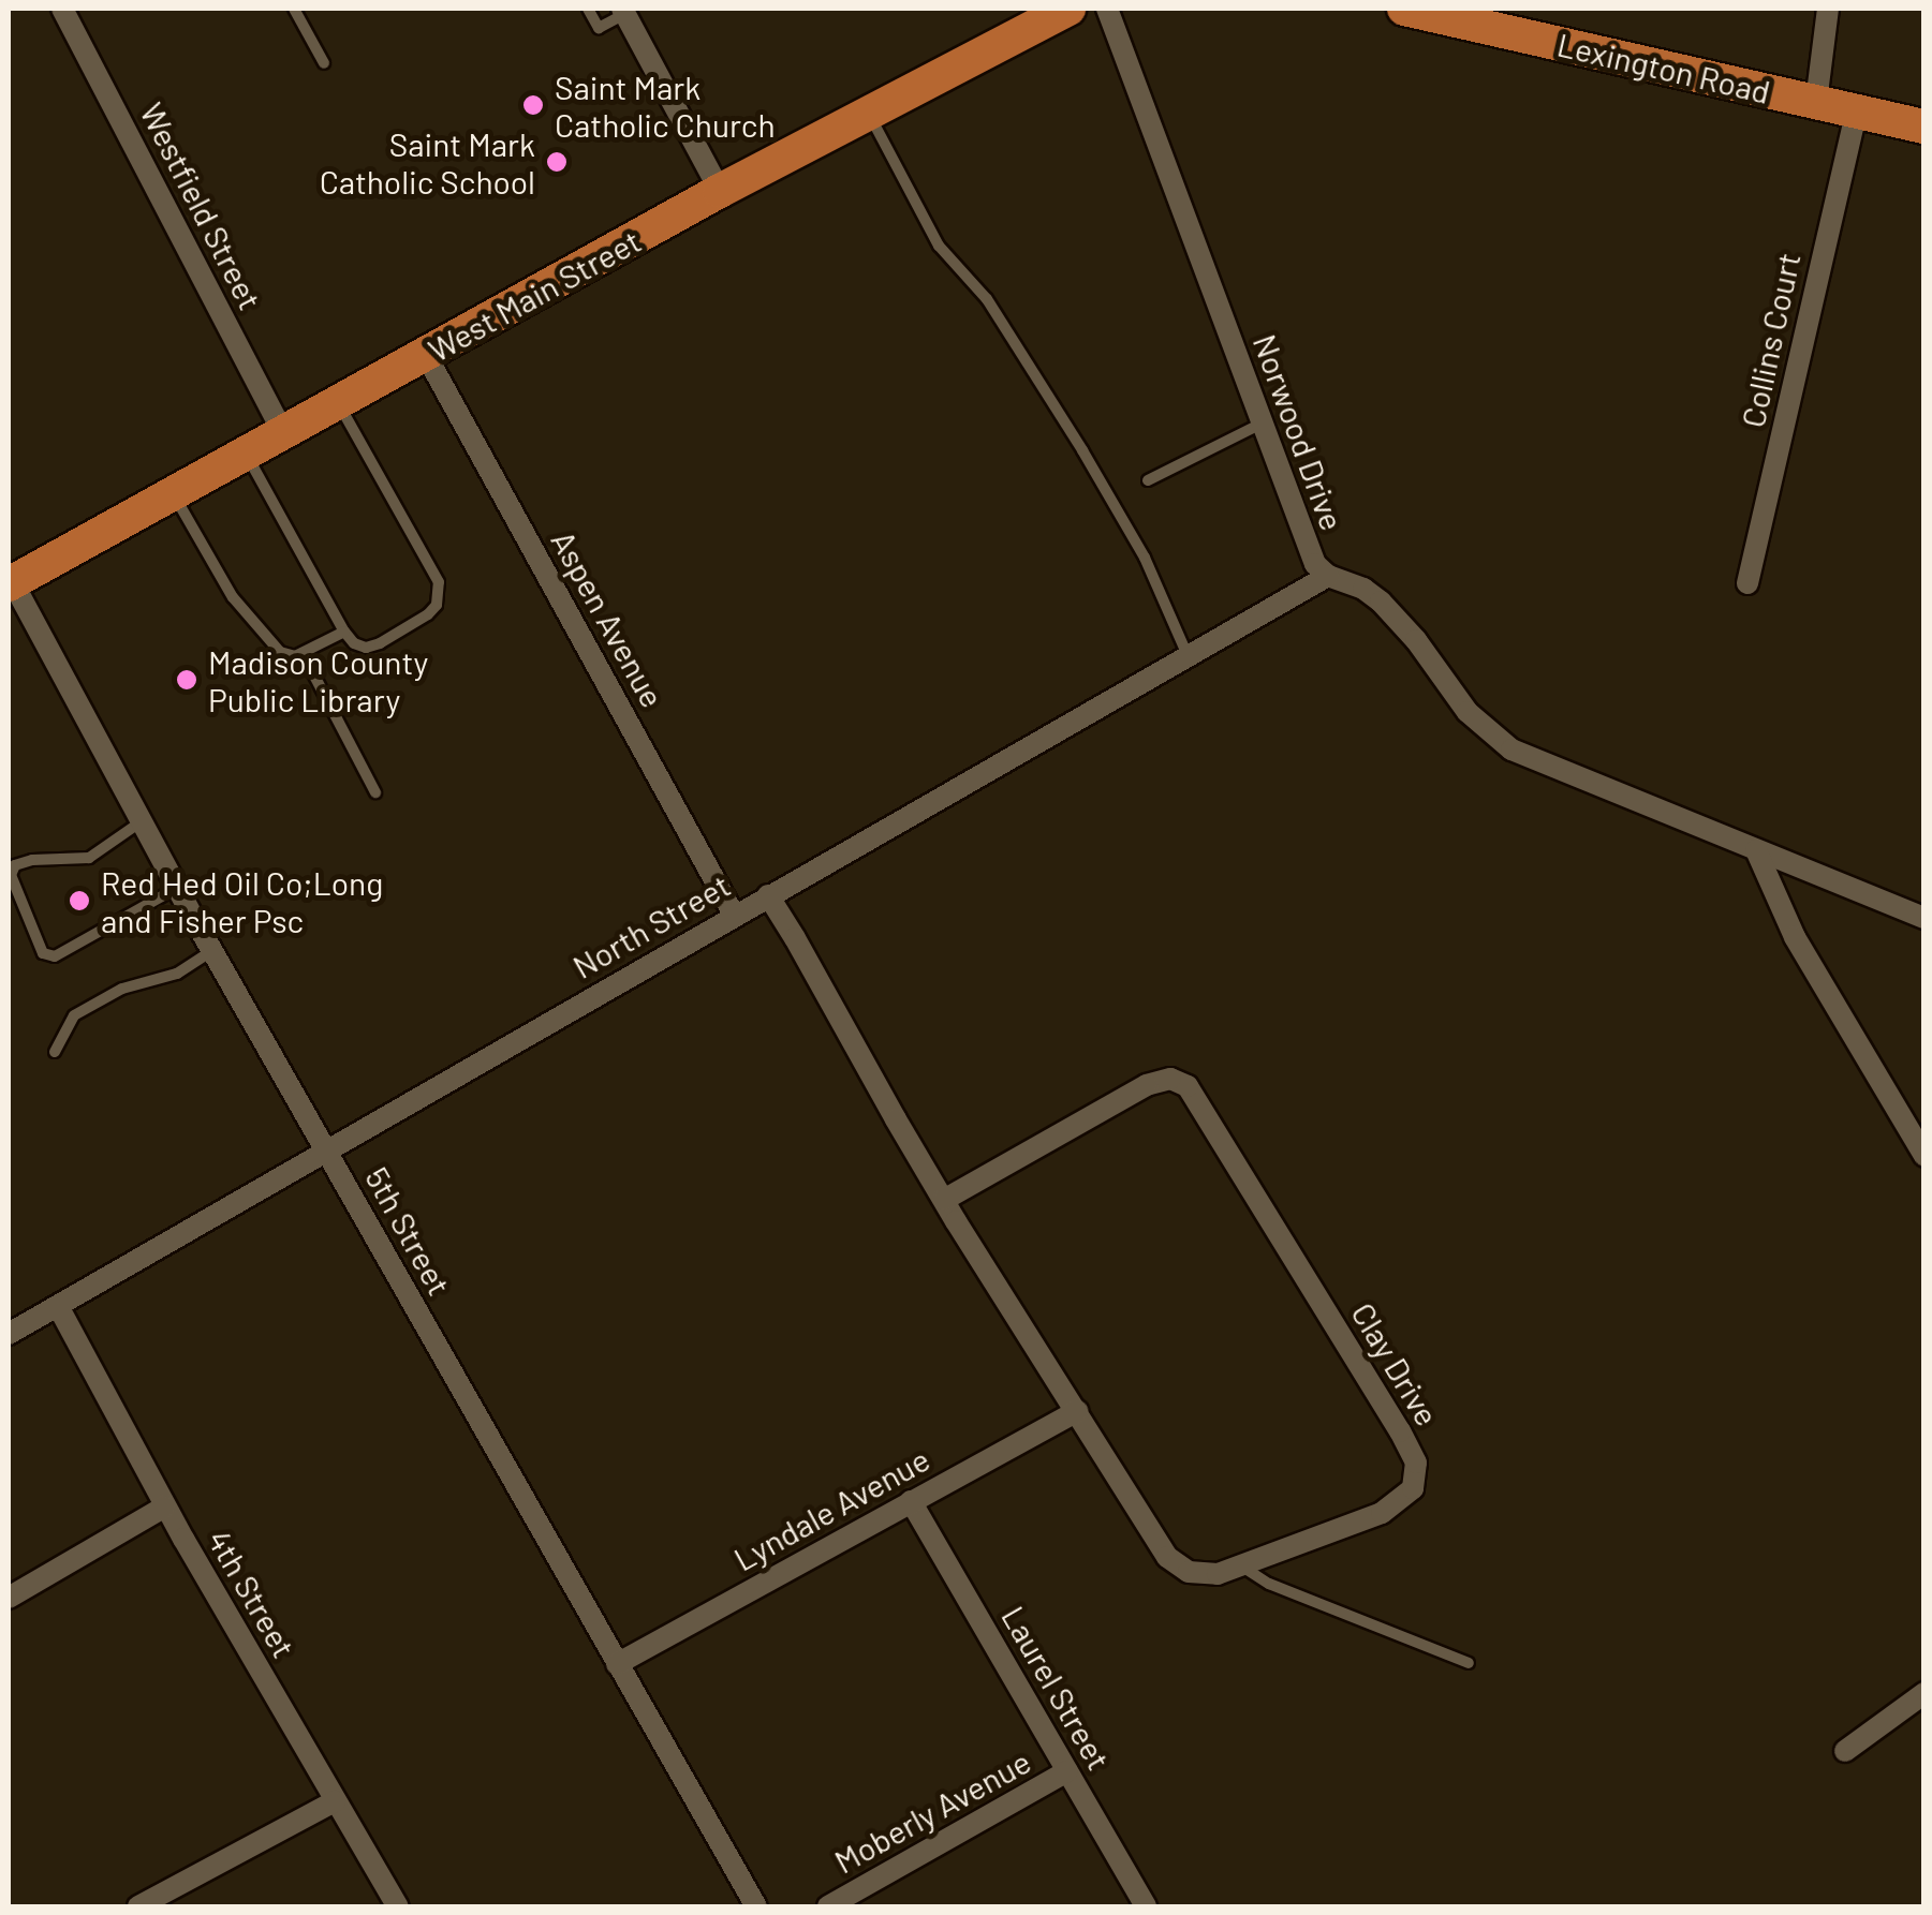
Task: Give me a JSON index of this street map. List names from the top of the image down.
{
  "streets": {
    "main road": ["Lexington Road", "West Main Street"],
    "street": [
      "Westfield Street",
      "Collins Court",
      "Norwood Drive",
      "Aspen Avenue",
      "North Street",
      "5th Street",
      "Clay Drive",
      "Lyndale Avenue",
      "4th Street",
      "Laurel Street",
      "Moberly Avenue"
    ]
  },
  "crossings": [
    ["Lexington Road", "Collins Court"],
    ["Westfield Street", "West Main Street"],
    ["West Main Street", "Aspen Avenue"],
    ["West Main Street", "5th Street"],
    ["Norwood Drive", "North Street"],
    ["Aspen Avenue", "North Street"],
    ["North Street", "5th Street"],
    ["North Street", "Clay Drive"],
    ["North Street", "4th Street"],
    ["5th Street", "Lyndale Avenue"],
    ["Clay Drive", "Lyndale Avenue"],
    ["Lyndale Avenue", "Laurel Street"],
    ["Laurel Street", "Moberly Avenue"]
  ],
  "places": [
    "Saint Mark Catholic Church",
    "Saint Mark Catholic School",
    "Madison County Public Library",
    "Red Hed Oil Co;Long and Fisher Psc"
  ]
}
